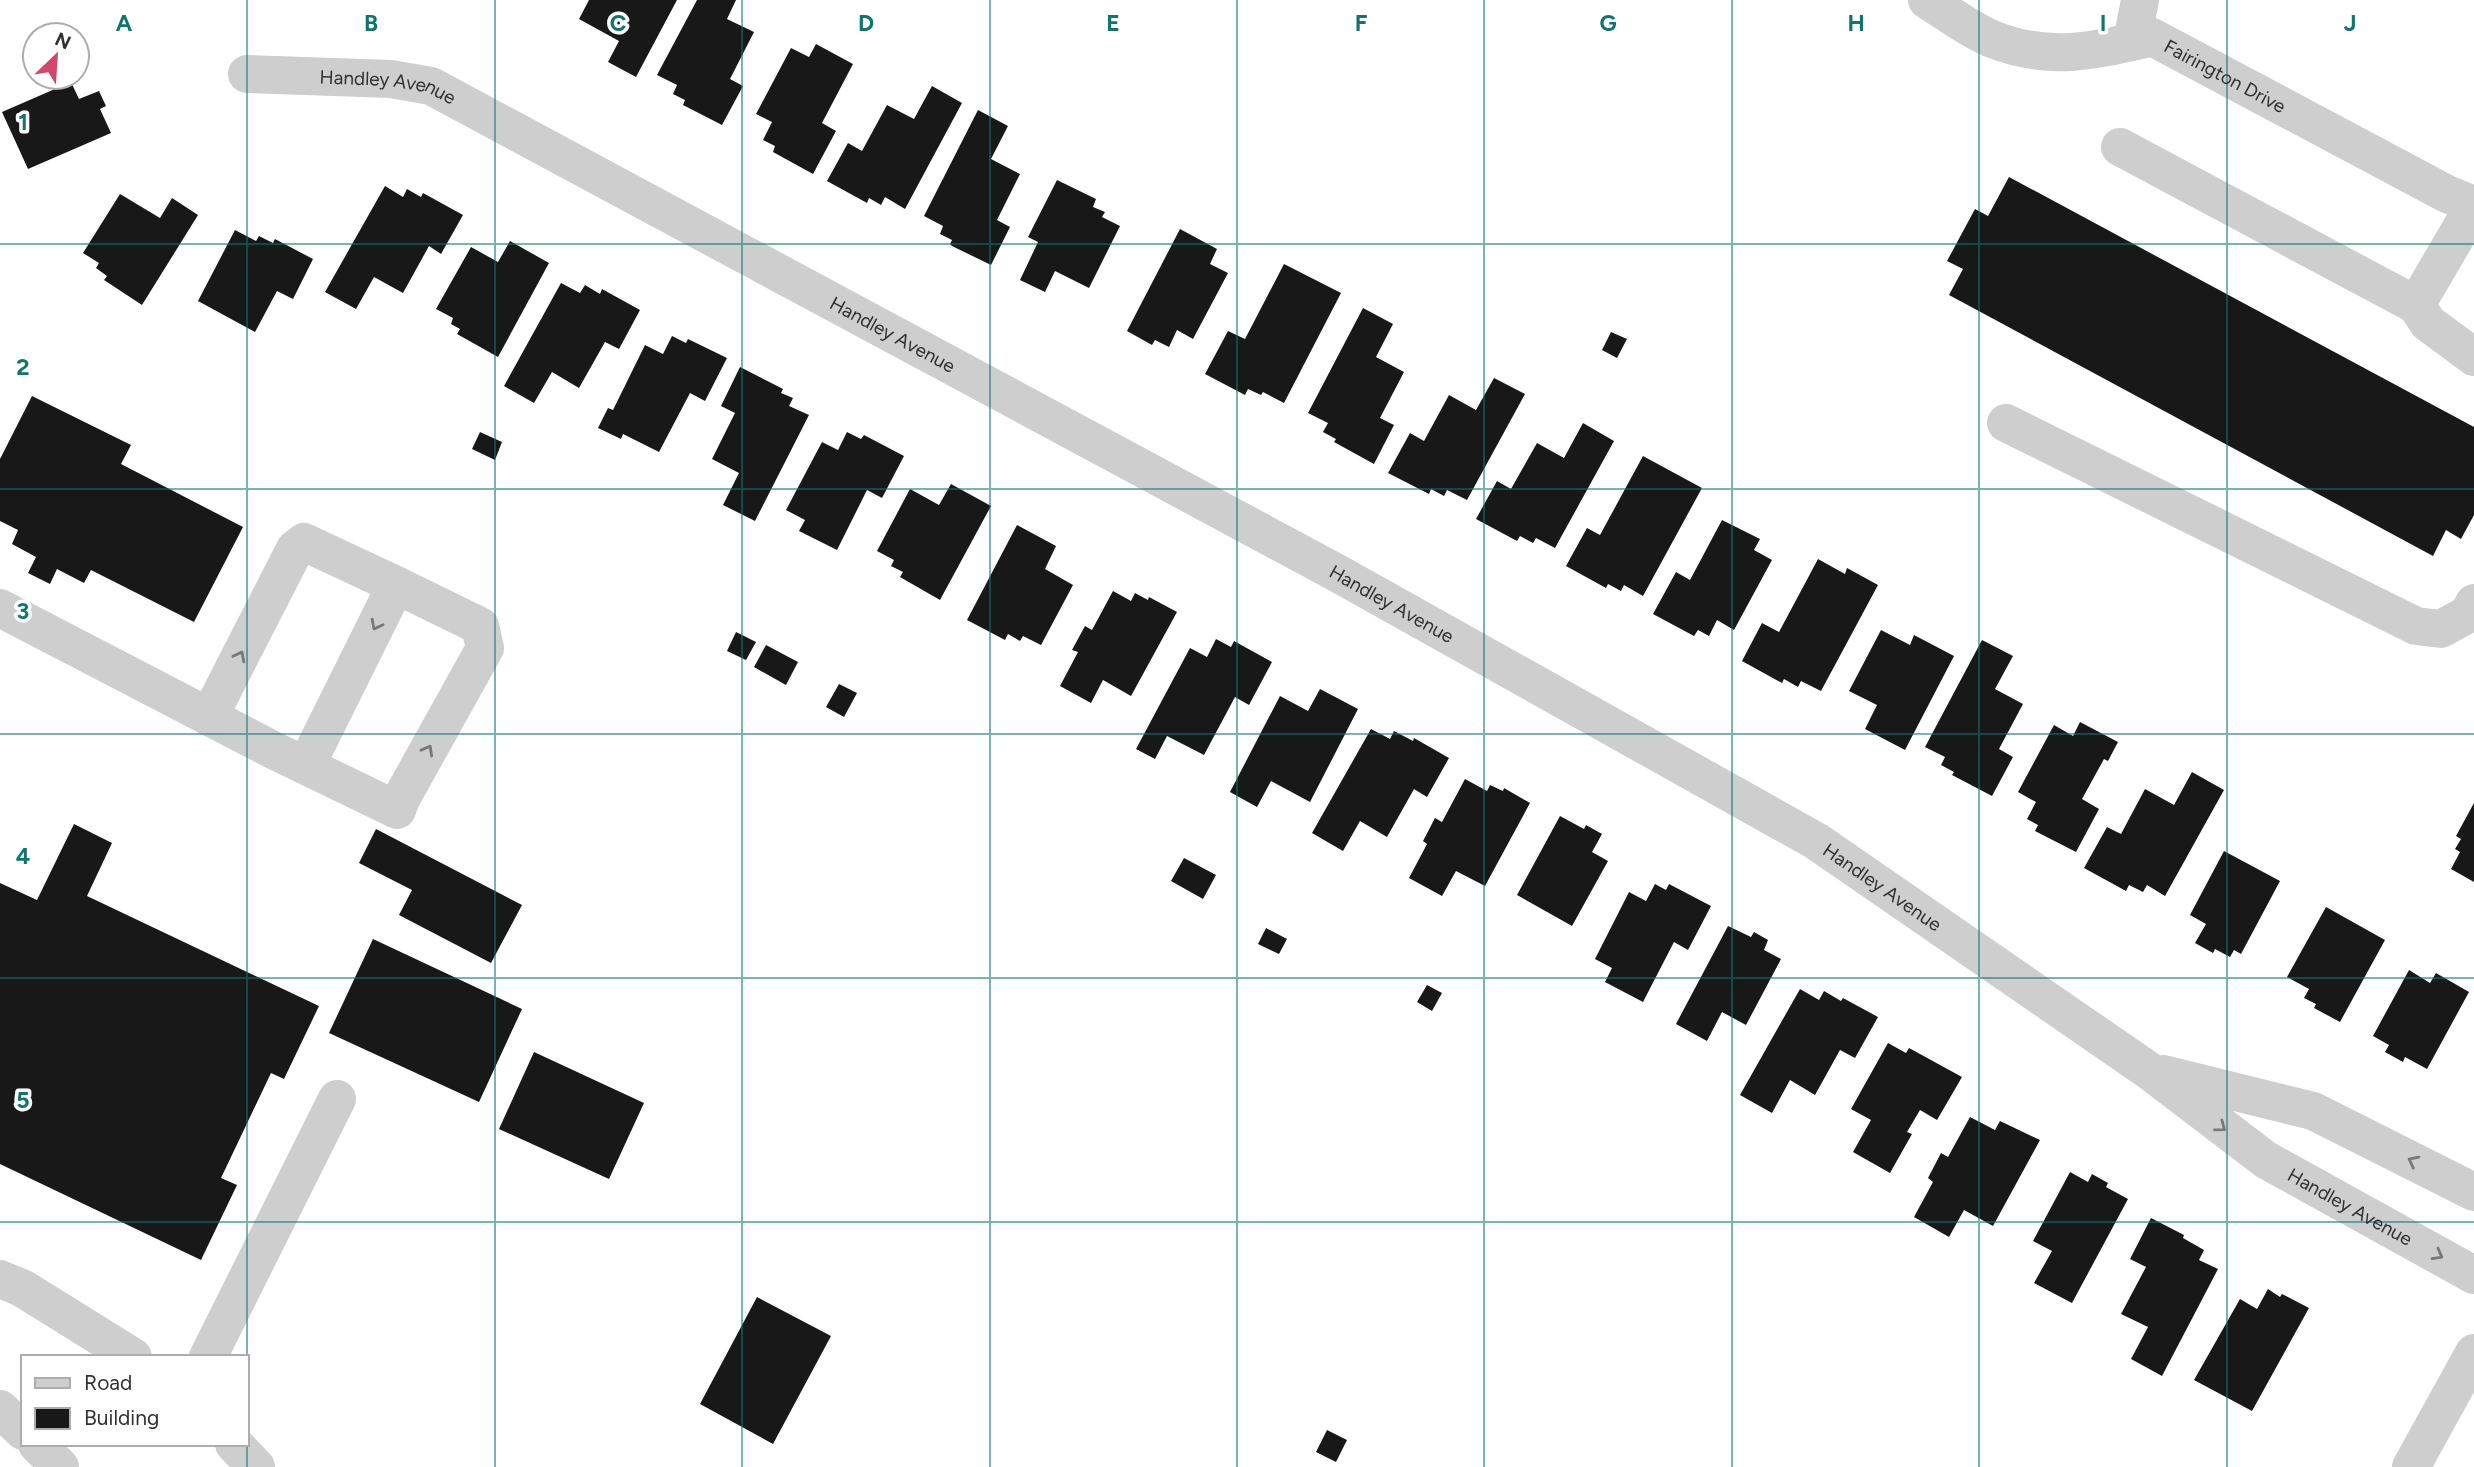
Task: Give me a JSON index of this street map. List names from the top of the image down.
{
  "streets": {
    "street": ["Fairington Drive", "Handley Avenue"]
  },
  "legend": ["Road", "Building"],
  "north": "top right",
  "grid": {
    "columns": [
      "A",
      "B",
      "C",
      "D",
      "E",
      "F",
      "G",
      "H",
      "I",
      "J"
    ],
    "rows": [
      "1",
      "2",
      "3",
      "4",
      "5"
    ]
  }
}
